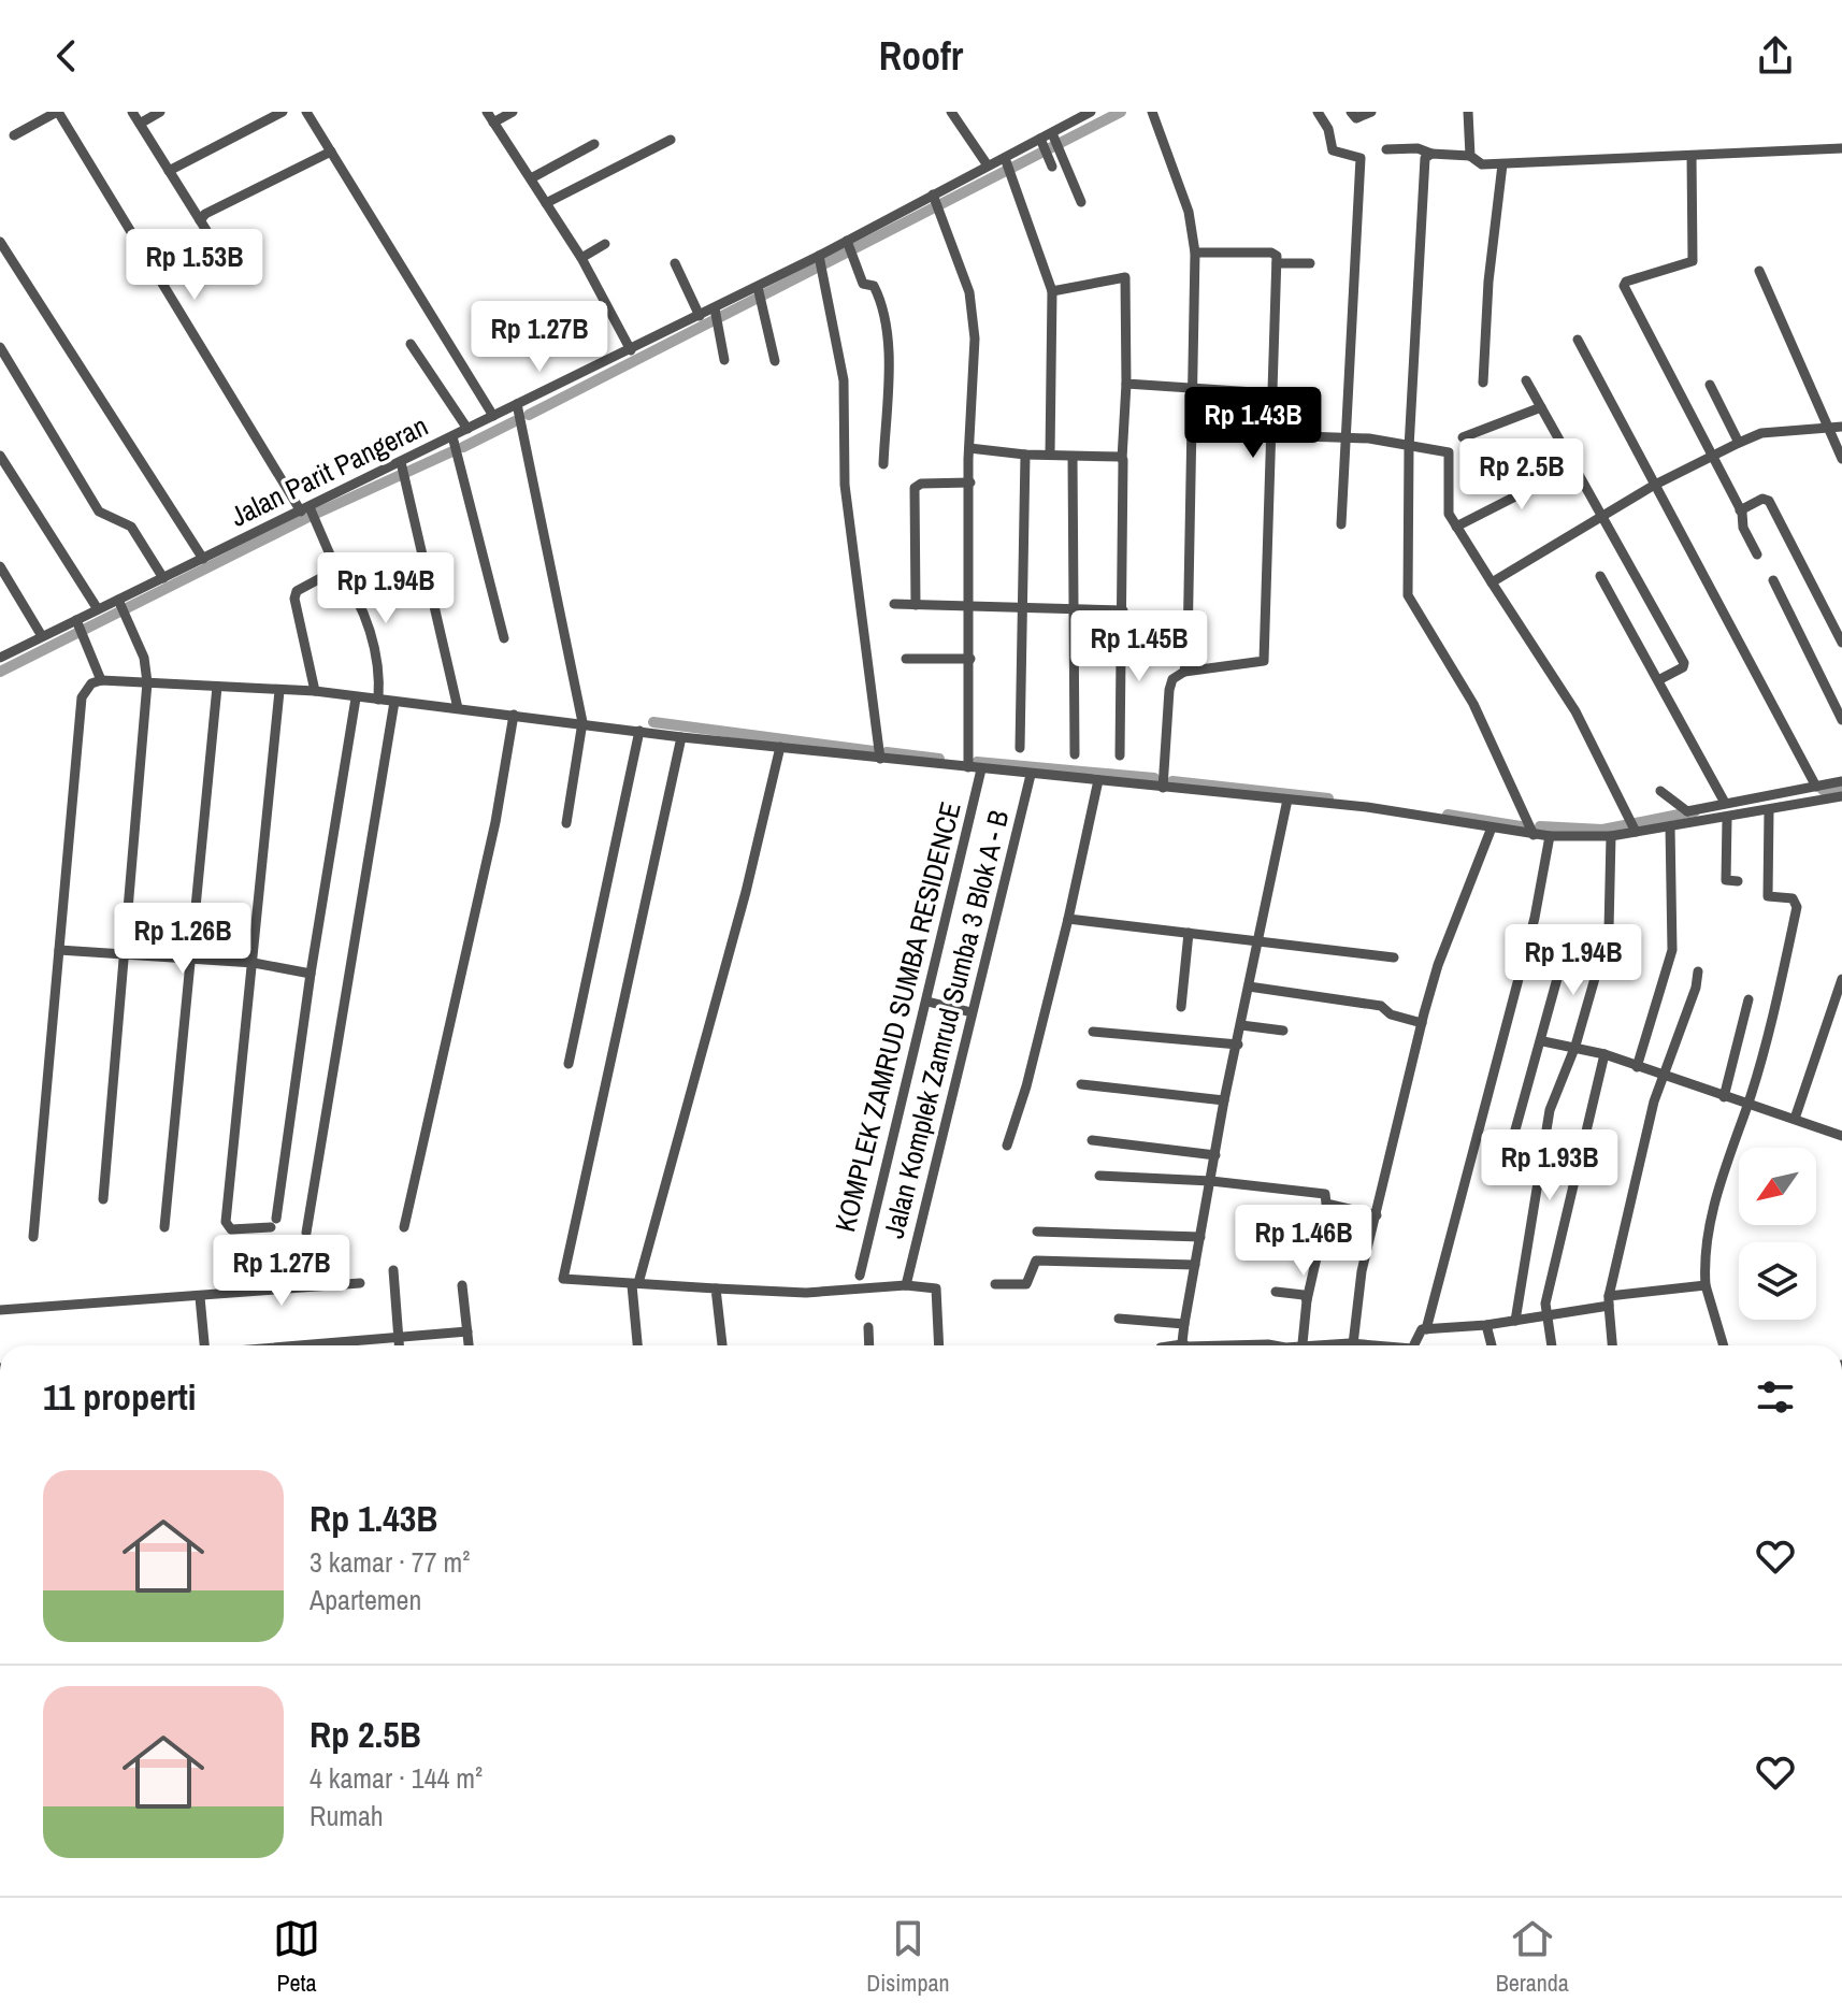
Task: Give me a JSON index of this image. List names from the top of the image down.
{
  "streets": {
    "street": ["Jalan Parit Pangeran", "KOMPLEK ZAMRUD SUMBA RESIDENCE", "Jalan Komplek Zamrud Sumba 3 Blok A - B"]
  },
  "north": "bottom left",
  "page": {
    "header": "Roofr",
    "price": [
      "Rp 1.53B",
      "Rp 1.27B",
      "Rp 1.43B",
      "Rp 2.5B",
      "Rp 1.94B",
      "Rp 1.45B",
      "Rp 1.26B",
      "Rp 1.94B",
      "Rp 1.93B",
      "Rp 1.46B",
      "Rp 1.27B"
    ],
    "heading": "11 properti",
    "list": [
      {
        "name": "Rp 1.43B",
        "note": "3 kamar · 77 m² · Apartemen"
      },
      {
        "name": "Rp 2.5B",
        "note": "4 kamar · 144 m² · Rumah"
      }
    ],
    "tabs": ["Peta", "Disimpan", "Beranda"]
  }
}
